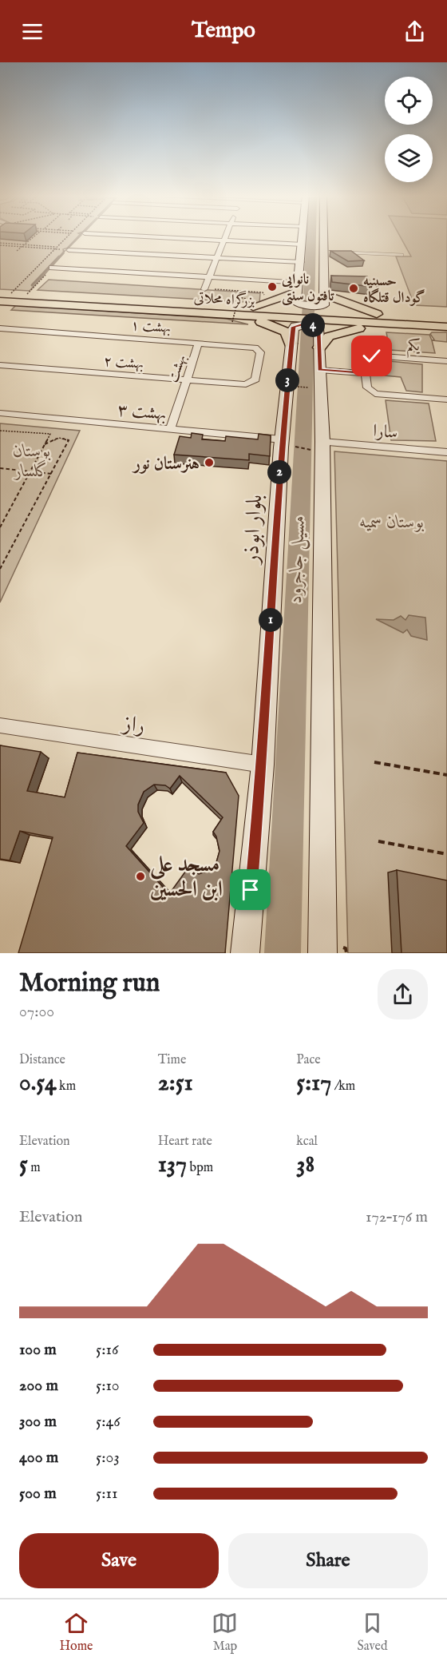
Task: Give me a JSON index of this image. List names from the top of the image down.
{
  "streets": {
    "highway": ["بزرگراه محلاتی"],
    "main road": ["بلوار ابوذر"],
    "street": [
      "بهشت ۱",
      "یکم",
      "بهشت ۲",
      "بهشت",
      "بهشت ۳",
      "سارا",
      "راز"
    ]
  },
  "crossings": [
    ["بزرگراه محلاتی", "بلوار ابوذر"],
    ["بهشت ۱", "بهشت ۲"],
    ["بهشت ۱", "بهشت"],
    ["بهشت ۲", "بهشت"],
    ["بهشت", "بهشت ۳"],
    ["بهشت ۳", "بلوار ابوذر"],
    ["سارا", "بلوار ابوذر"],
    ["بلوار ابوذر", "راز"]
  ],
  "water": ["مسیل جاجرود"],
  "parks": ["بوستان گلسار", "بوستان سمیه"],
  "places": [
    "نانوایی تافتون سنتی",
    "حسینیه گودال قتلگاه",
    "هنرستان نور",
    "مسجد علی ابن الحسین"
  ],
  "page": {
    "header": "Tempo",
    "pins": [
      "4",
      "3",
      "2",
      "1"
    ],
    "heading": ["Morning run", "07:00"],
    "stats": [
      ["Distance", "0.54 km"],
      ["Time", "2:51"],
      ["Pace", "5:17 /km"],
      ["Elevation", "5 m"],
      ["Heart rate", "137 bpm"],
      ["kcal", "38"]
    ],
    "chart": ["Elevation", "172–176 m"],
    "list": [
      {
        "name": "100 m",
        "note": "5:16"
      },
      {
        "name": "200 m",
        "note": "5:10"
      },
      {
        "name": "300 m",
        "note": "5:46"
      },
      {
        "name": "400 m",
        "note": "5:03"
      },
      {
        "name": "500 m",
        "note": "5:11"
      }
    ],
    "buttons": ["Save", "Share"],
    "tabs": ["Home", "Map", "Saved"]
  }
}
